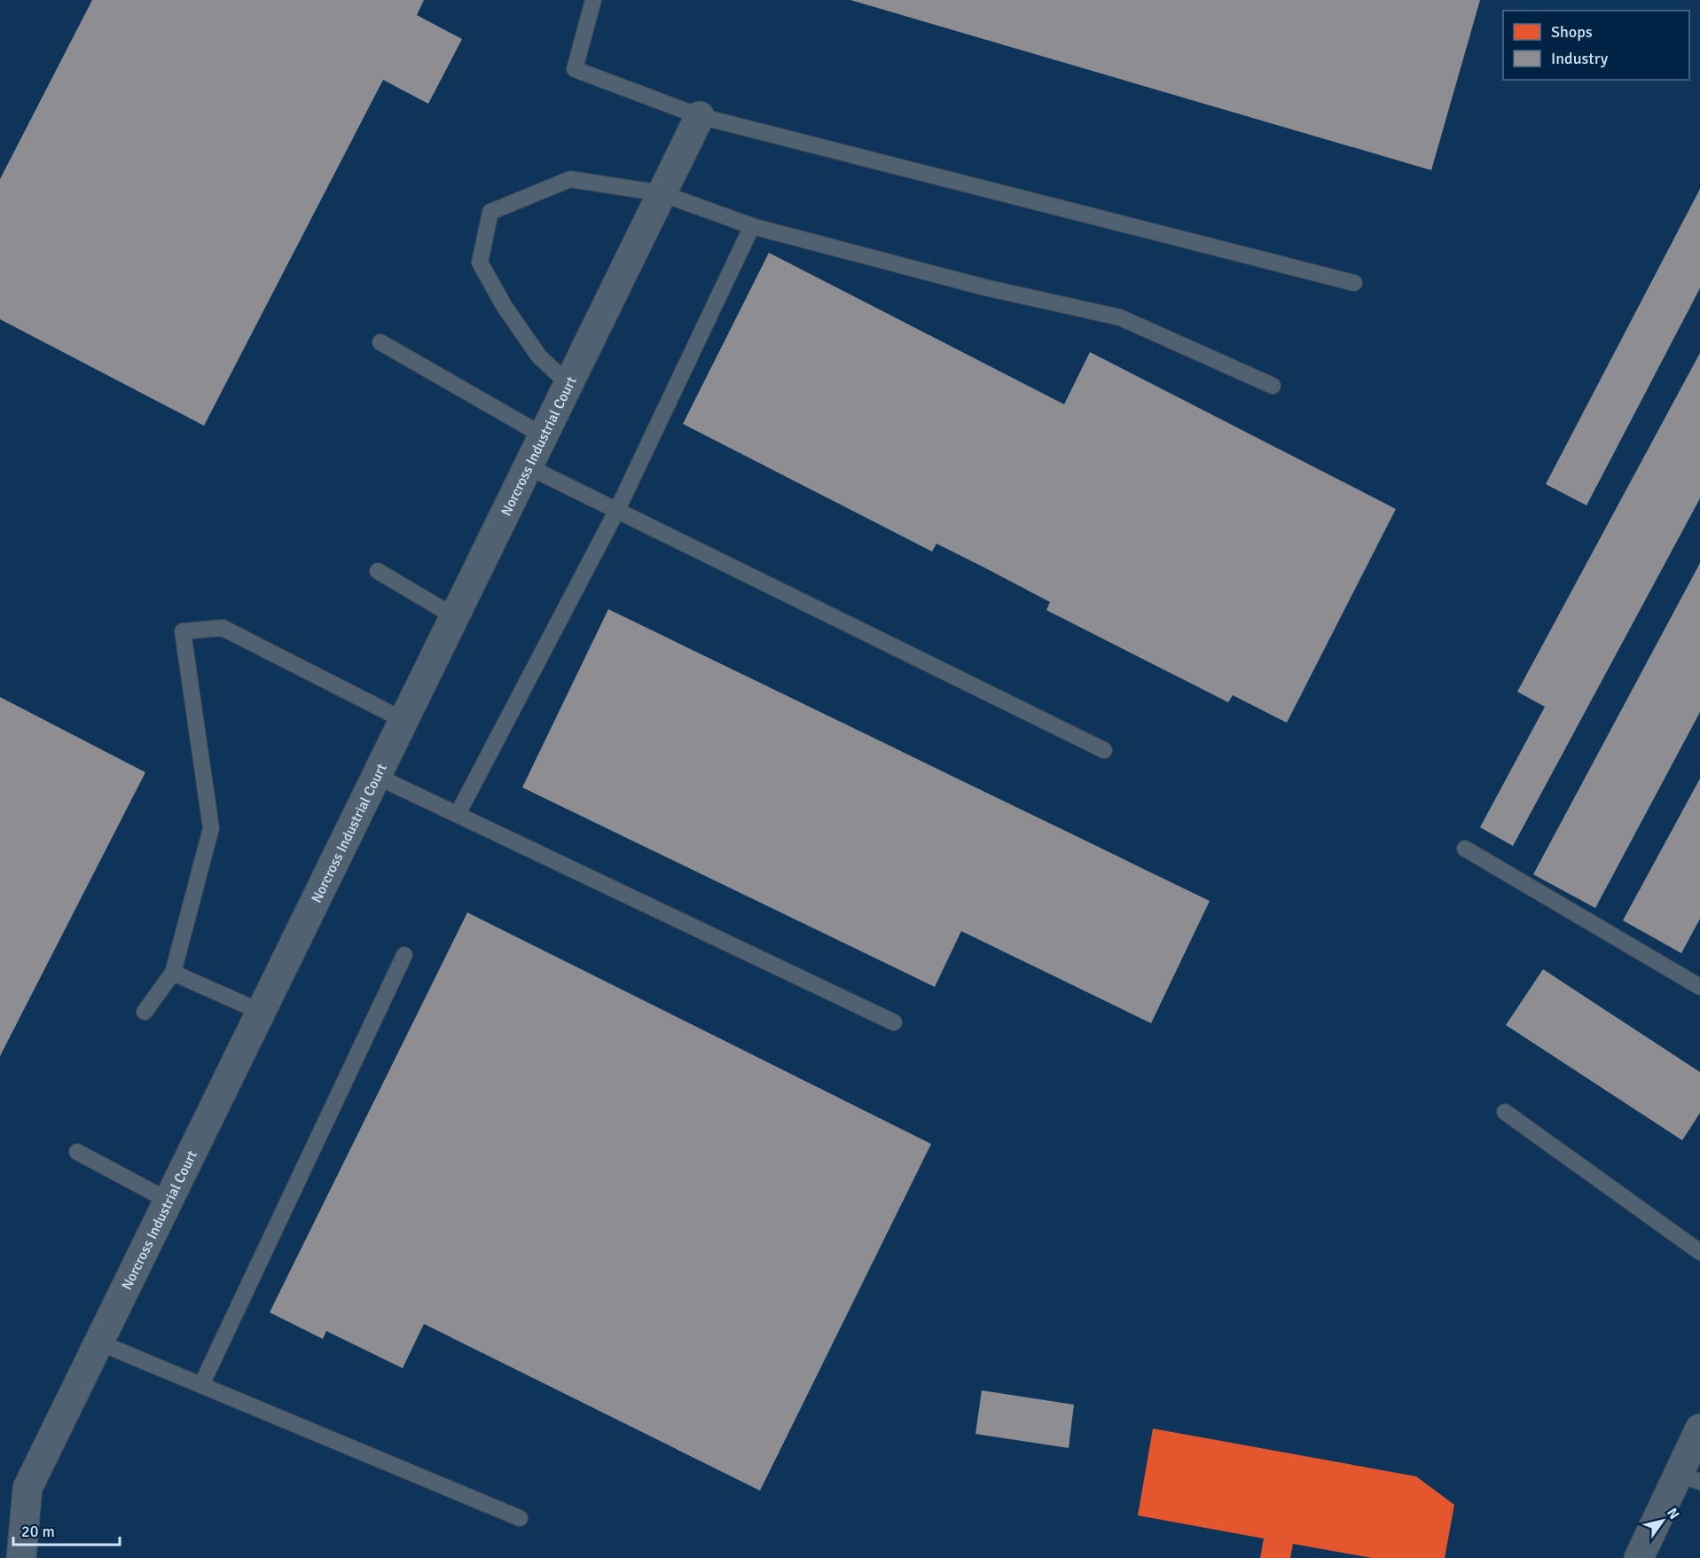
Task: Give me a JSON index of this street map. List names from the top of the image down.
{
  "streets": {
    "street": ["Norcross Industrial Court"]
  },
  "legend": ["Shops", "Industry"],
  "scale_bar": "20 m",
  "north": "top right"
}
